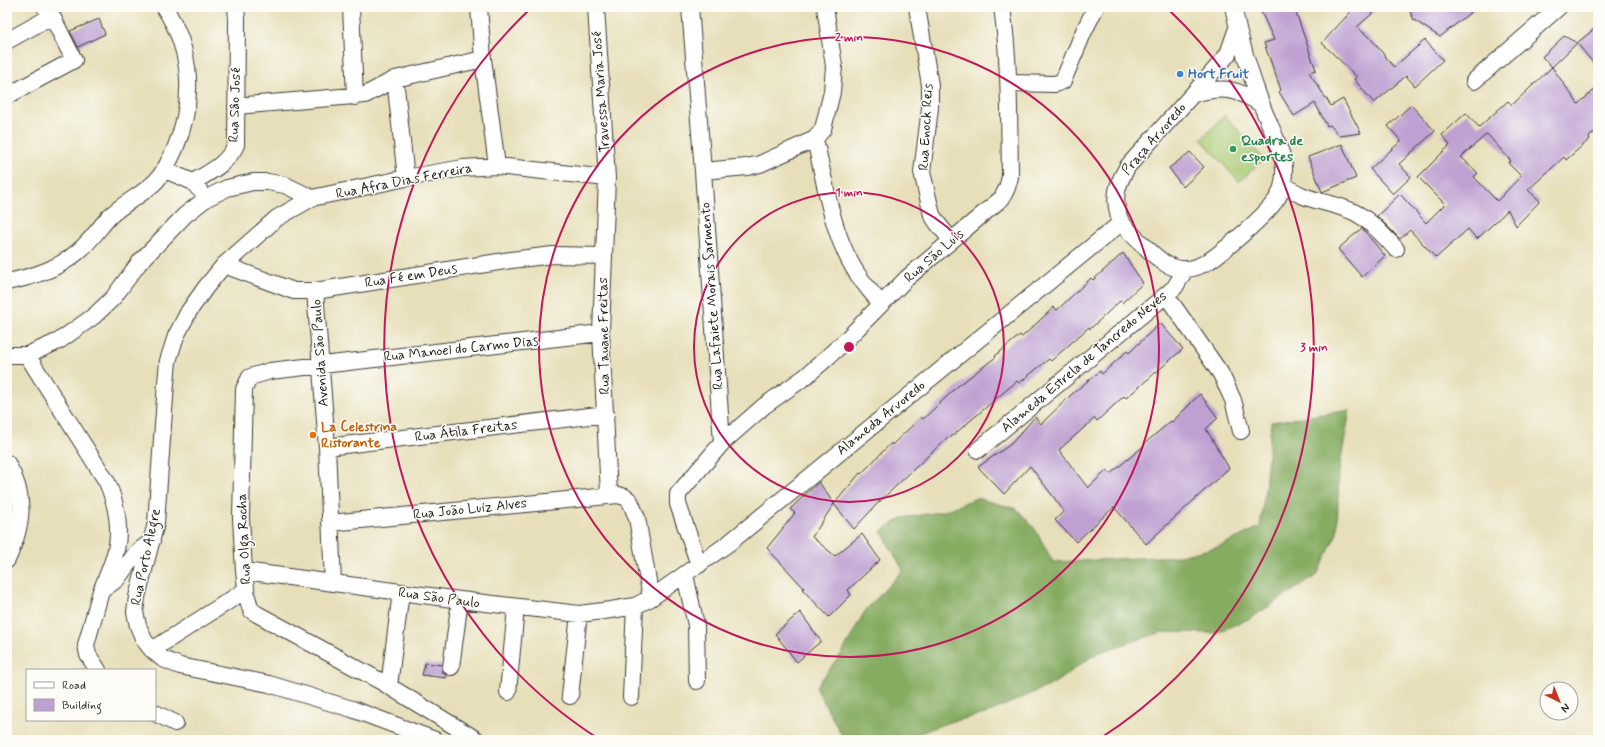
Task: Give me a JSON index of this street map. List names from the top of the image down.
{
  "streets": {
    "street": [
      "Travessa Maria José",
      "Rua Sâo José",
      "Rua Enock Reis",
      "Praça Arvoredo",
      "Rua Afra Dias Ferreira",
      "Rua São Luís",
      "Rua Fé em Deus",
      "Rua Lafaiete Morais Sarmento",
      "Rua Tauane Freitas",
      "Rua Manoel do Carmo Dias",
      "Avenida São Paulo",
      "Alameda Estrela de Tancredo Neves",
      "Alameda Arvoredo",
      "Rua Átila Freitas",
      "Rua João Luiz Alves",
      "Rua Olga Rocha",
      "Rua Porto Alegre",
      "Rua São Paulo"
    ]
  },
  "crossings": [
    ["Travessa Maria José", "Rua Afra Dias Ferreira"],
    ["Travessa Maria José", "Rua Tauane Freitas"],
    ["Rua Enock Reis", "Rua São Luís"],
    ["Praça Arvoredo", "Alameda Estrela de Tancredo Neves"],
    ["Praça Arvoredo", "Alameda Arvoredo"],
    ["Rua Afra Dias Ferreira", "Rua Tauane Freitas"],
    ["Rua Afra Dias Ferreira", "Rua Porto Alegre"],
    ["Rua São Luís", "Rua Lafaiete Morais Sarmento"],
    ["Rua Fé em Deus", "Rua Tauane Freitas"],
    ["Rua Fé em Deus", "Avenida São Paulo"],
    ["Rua Fé em Deus", "Rua Porto Alegre"],
    ["Rua Tauane Freitas", "Rua Manoel do Carmo Dias"],
    ["Rua Tauane Freitas", "Rua Átila Freitas"],
    ["Rua Tauane Freitas", "Rua João Luiz Alves"],
    ["Rua Manoel do Carmo Dias", "Avenida São Paulo"],
    ["Rua Manoel do Carmo Dias", "Rua Olga Rocha"],
    ["Avenida São Paulo", "Rua Átila Freitas"],
    ["Avenida São Paulo", "Rua João Luiz Alves"],
    ["Avenida São Paulo", "Rua Olga Rocha"],
    ["Avenida São Paulo", "Rua São Paulo"],
    ["Alameda Arvoredo", "Rua João Luiz Alves"],
    ["Alameda Arvoredo", "Rua São Paulo"],
    ["Rua Olga Rocha", "Rua São Paulo"]
  ],
  "places": ["Hort Fruit", "Quadra de esportes", "La Celestrina Ristorante"],
  "legend": ["Road", "Building"],
  "north": "bottom right",
  "rings": ["2 min", "1 min", "3 min"]
}
